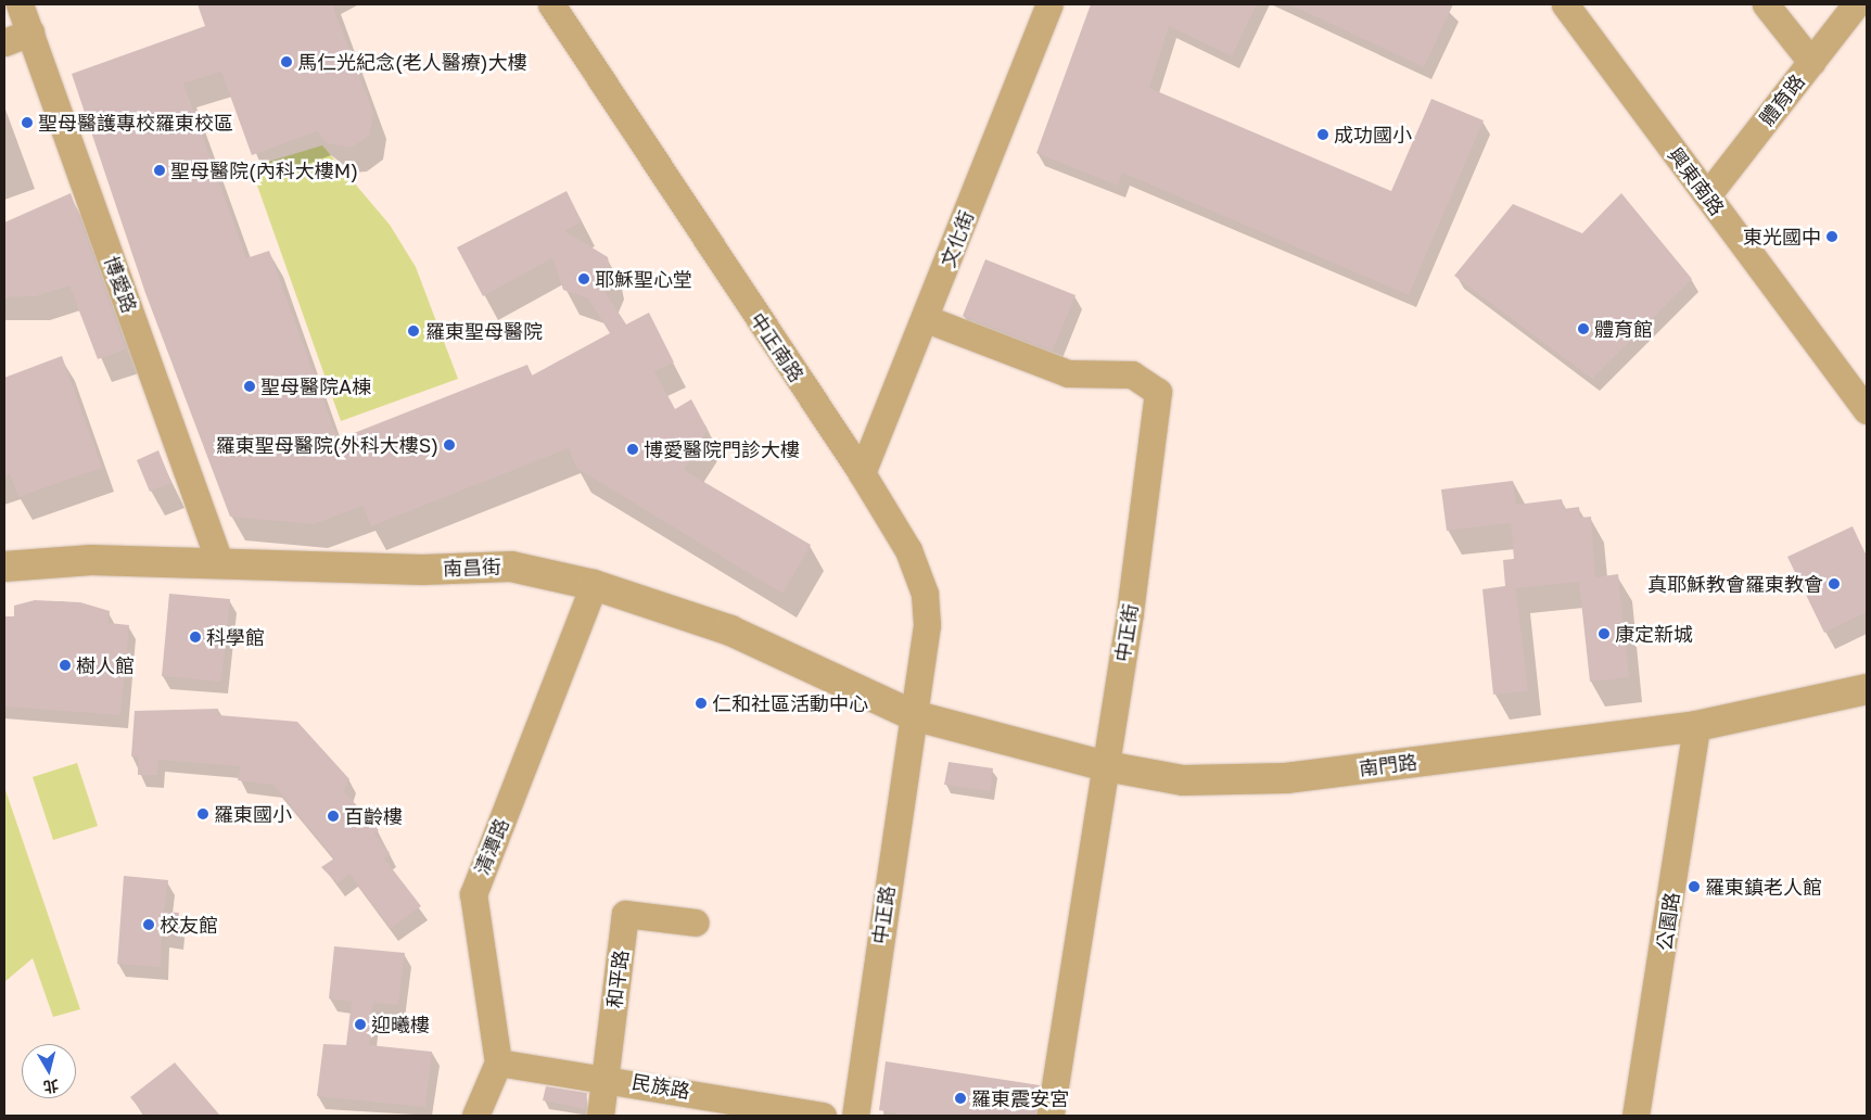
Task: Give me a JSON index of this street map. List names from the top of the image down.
{
  "streets": {
    "street": [
      "體育路",
      "興東南路",
      "文化街",
      "博愛路",
      "中正南路",
      "南昌街",
      "中正街",
      "南門路",
      "清潭路",
      "中正路",
      "公園路",
      "和平路",
      "民族路"
    ]
  },
  "crossings": [
    ["體育路", "興東南路"],
    ["文化街", "中正南路"],
    ["文化街", "中正街"],
    ["博愛路", "南昌街"],
    ["中正南路", "南昌街"],
    ["中正南路", "南門路"],
    ["中正南路", "中正路"],
    ["南昌街", "南門路"],
    ["南昌街", "清潭路"],
    ["南昌街", "中正路"],
    ["中正街", "南門路"],
    ["南門路", "中正路"],
    ["南門路", "公園路"],
    ["清潭路", "民族路"],
    ["和平路", "民族路"]
  ],
  "places": [
    "馬仁光紀念(老人醫療)大樓",
    "聖母醫護專校羅東校區",
    "成功國小",
    "聖母醫院(內科大樓M)",
    "東光國中",
    "耶穌聖心堂",
    "體育館",
    "羅東聖母醫院",
    "聖母醫院A棟",
    "羅東聖母醫院(外科大樓S)",
    "博愛醫院門診大樓",
    "真耶穌教會羅東教會",
    "康定新城",
    "科學館",
    "樹人館",
    "仁和社區活動中心",
    "羅東國小",
    "百齡樓",
    "羅東鎮老人館",
    "校友館",
    "迎曦樓",
    "羅東震安宮"
  ],
  "north": "bottom"
}
